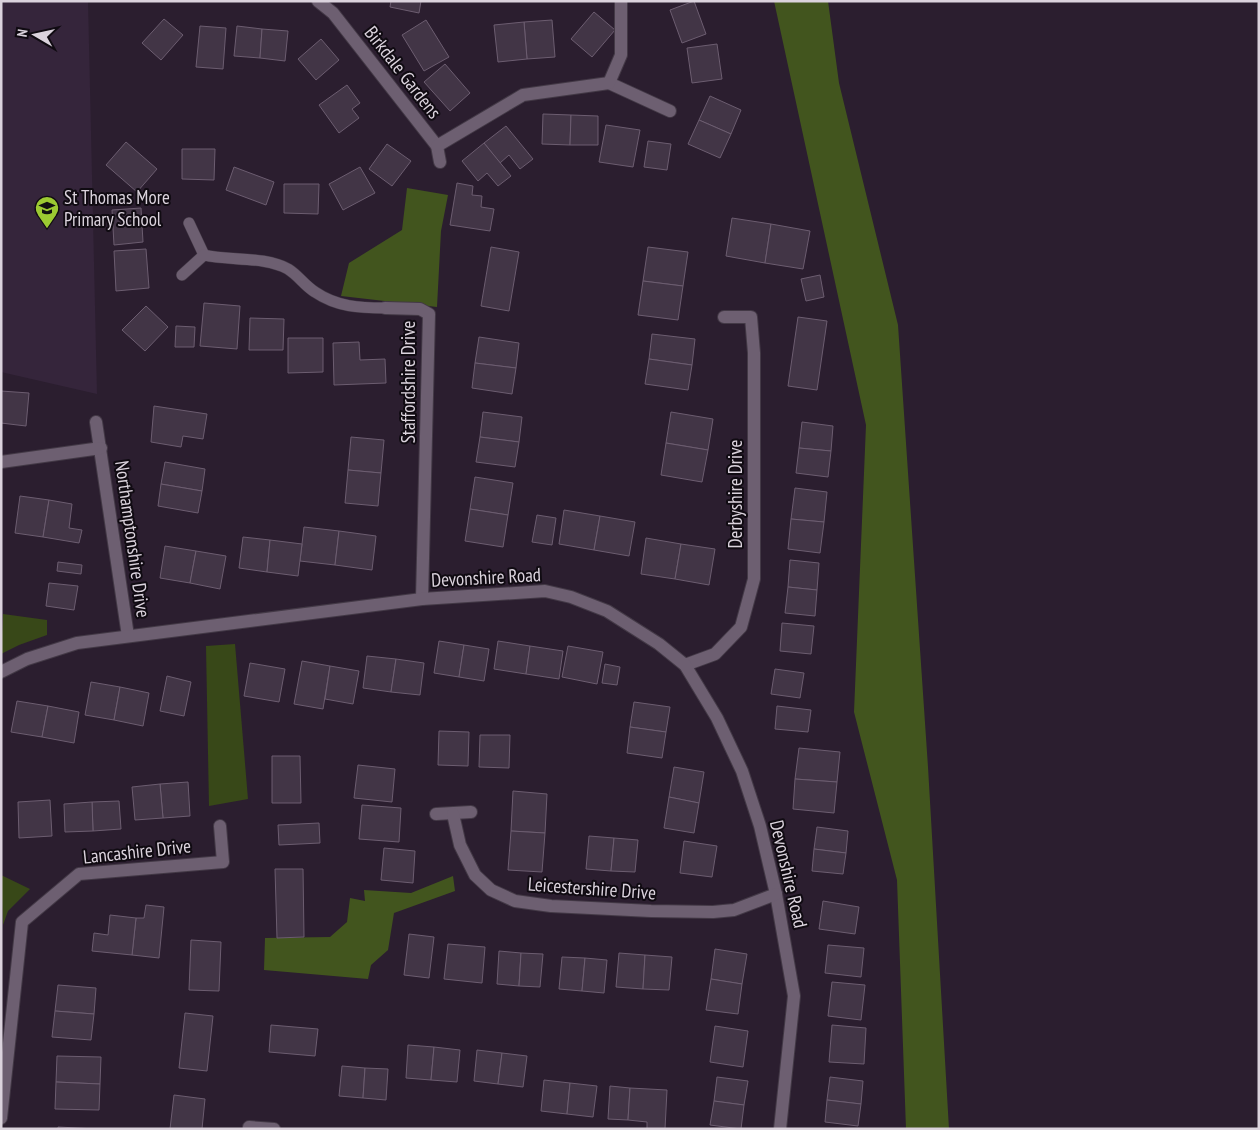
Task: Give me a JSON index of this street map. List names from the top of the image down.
{
  "streets": {
    "street": [
      "Birkdale Gardens",
      "Staffordshire Drive",
      "Derbyshire Drive",
      "Northamptonshire Drive",
      "Devonshire Road",
      "Lancashire Drive",
      "Leicestershire Drive"
    ]
  },
  "crossings": [
    ["Staffordshire Drive", "Devonshire Road"],
    ["Derbyshire Drive", "Devonshire Road"],
    ["Northamptonshire Drive", "Devonshire Road"],
    ["Devonshire Road", "Leicestershire Drive"]
  ],
  "places": {
    "school or university": ["St Thomas More Primary School"]
  },
  "north": "left"
}
